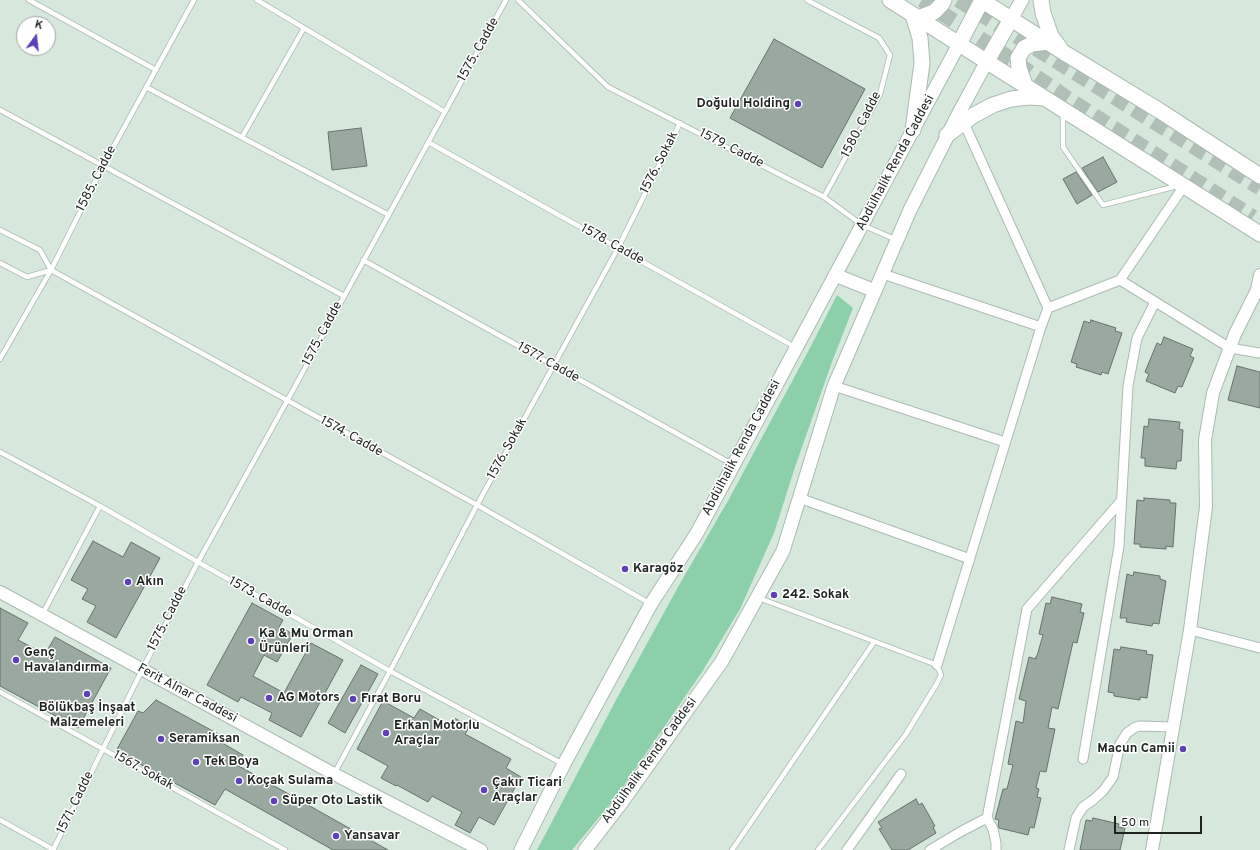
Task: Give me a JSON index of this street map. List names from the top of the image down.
{
  "streets": {
    "main road": ["Abdülhalik Renda Caddesi"],
    "street": ["Ferit Alnar Caddesi"],
    "lane": [
      "1575. Cadde",
      "1580. Cadde",
      "1579. Cadde",
      "1576. Sokak",
      "1585. Cadde",
      "1578. Cadde",
      "1577. Cadde",
      "1574. Cadde",
      "1573. Cadde",
      "1567. Sokak",
      "1571. Cadde"
    ]
  },
  "crossings": [
    ["1575. Cadde", "1578. Cadde"],
    ["1575. Cadde", "1577. Cadde"],
    ["1575. Cadde", "1574. Cadde"],
    ["1575. Cadde", "1573. Cadde"],
    ["1575. Cadde", "Ferit Alnar Caddesi"],
    ["1575. Cadde", "1571. Cadde"],
    ["1580. Cadde", "1579. Cadde"],
    ["1579. Cadde", "1576. Sokak"],
    ["1579. Cadde", "Abdülhalik Renda Caddesi"],
    ["1576. Sokak", "1578. Cadde"],
    ["1576. Sokak", "1577. Cadde"],
    ["1576. Sokak", "1574. Cadde"],
    ["1576. Sokak", "1573. Cadde"],
    ["1576. Sokak", "Ferit Alnar Caddesi"],
    ["Abdülhalik Renda Caddesi", "1578. Cadde"],
    ["Abdülhalik Renda Caddesi", "1577. Cadde"],
    ["Abdülhalik Renda Caddesi", "1574. Cadde"],
    ["Abdülhalik Renda Caddesi", "1573. Cadde"],
    ["1585. Cadde", "1574. Cadde"],
    ["Ferit Alnar Caddesi", "1571. Cadde"],
    ["1567. Sokak", "1571. Cadde"]
  ],
  "places": [
    "Doğulu Holding",
    "Karagöz",
    "Akın",
    "242. Sokak",
    "Ka & Mu Orman Ürünleri",
    "Genç Havalandırma",
    "Bölükbaş İnşaat Malzemeleri",
    "AG Motors",
    "Fırat Boru",
    "Erkan Motorlu Araçlar",
    "Seramiksan",
    "Macun Camii",
    "Tek Boya",
    "Koçak Sulama",
    "Çakır Ticari Araçlar",
    "Süper Oto Lastik",
    "Yansavar"
  ],
  "scale_bar": "50 m",
  "north": "top"
}
